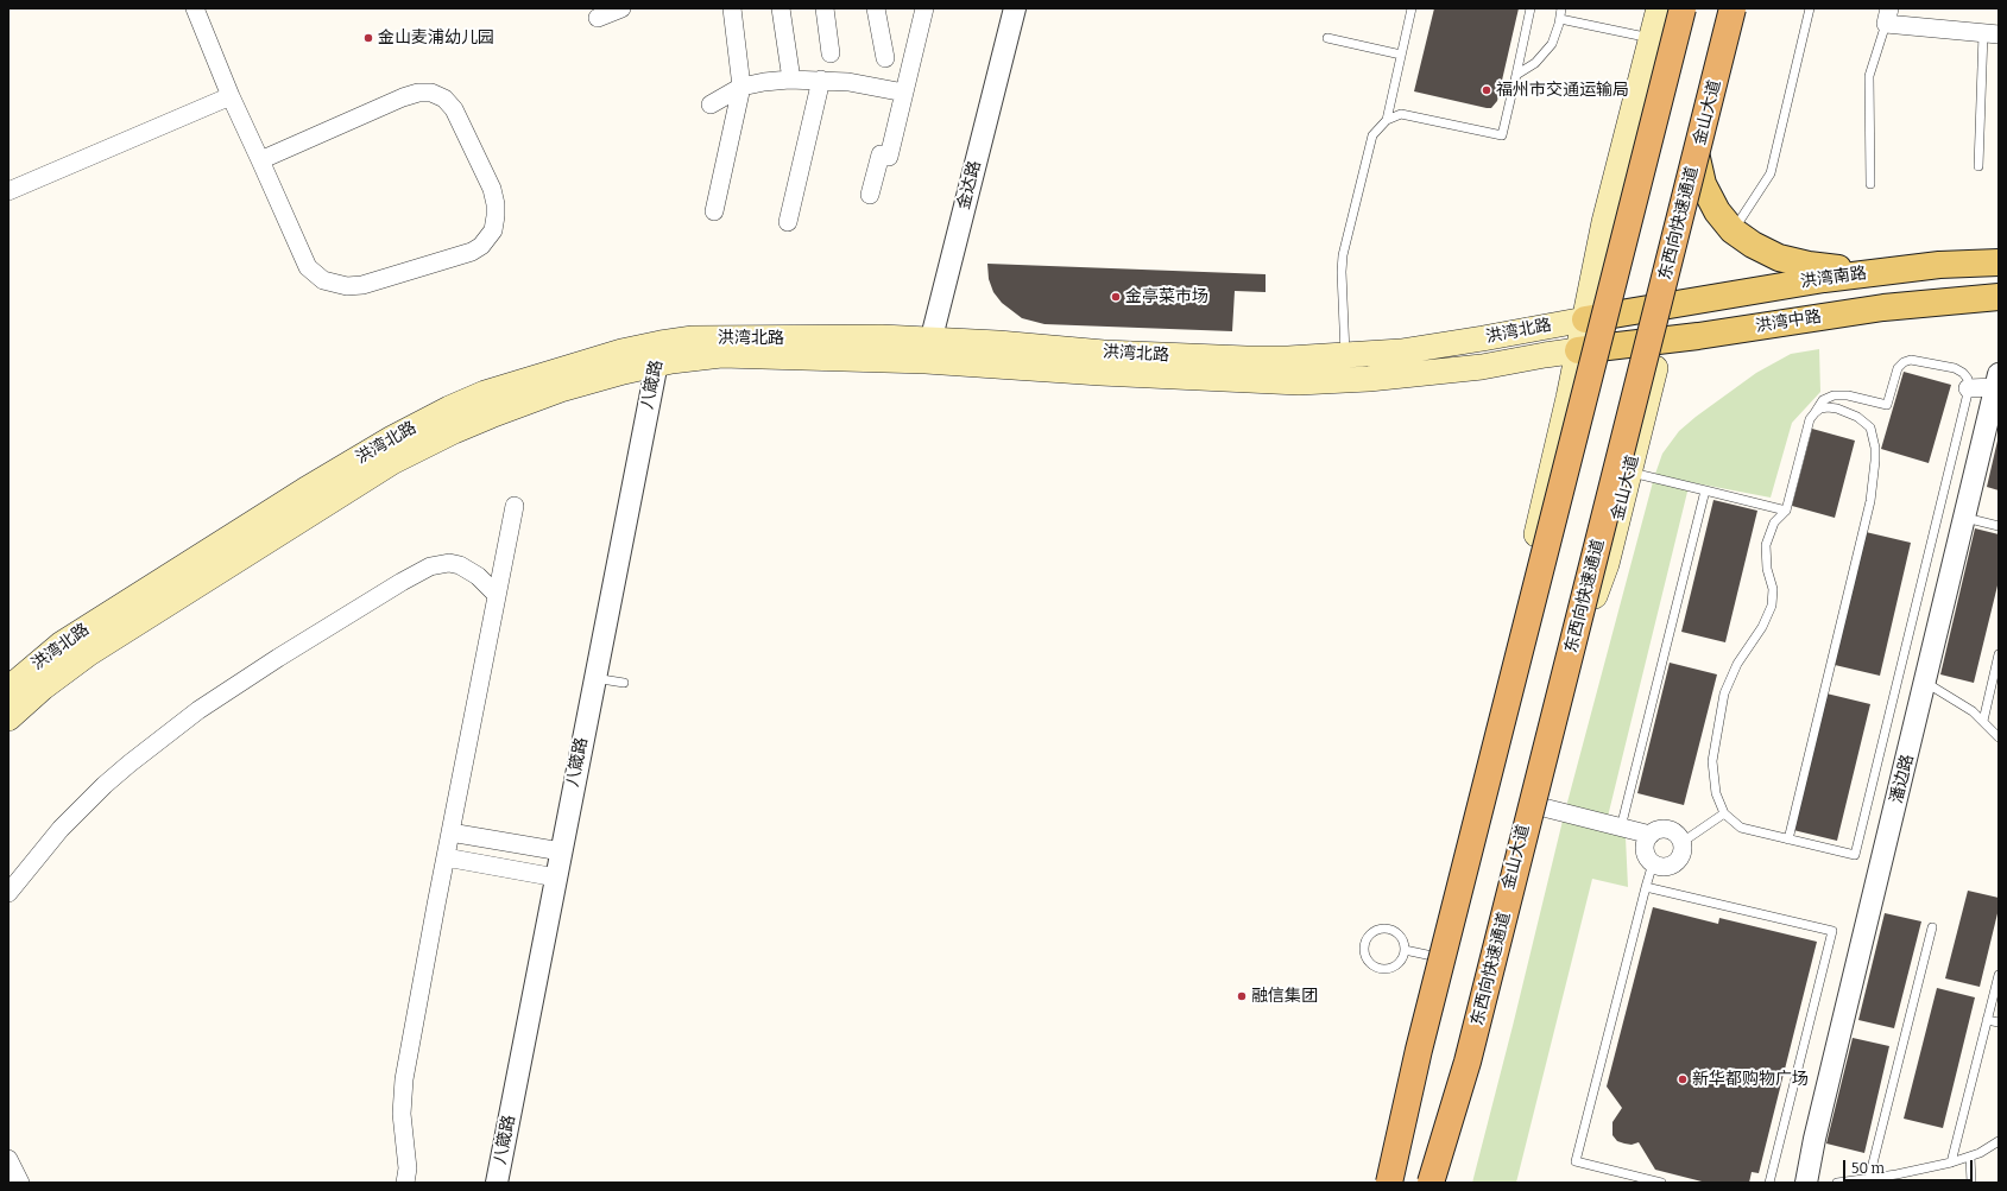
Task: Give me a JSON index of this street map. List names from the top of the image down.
{
  "streets": {
    "highway": ["东西向快速通道"],
    "main road": [
      "金山大道",
      "洪湾南路",
      "洪湾中路",
      "洪湾北路"
    ],
    "street": ["金达路", "八箴路", "潘边路"]
  },
  "crossings": [
    ["金山大道", "东西向快速通道"],
    ["金山大道", "洪湾南路"],
    ["金山大道", "洪湾中路"],
    ["金达路", "洪湾北路"],
    ["洪湾南路", "洪湾北路"],
    ["洪湾中路", "洪湾北路"],
    ["洪湾北路", "八箴路"]
  ],
  "places": [
    "金山麦浦幼儿园",
    "福州市交通运输局",
    "金亭菜市场",
    "融信集团",
    "新华都购物广场"
  ],
  "scale_bar": "50 m"
}
